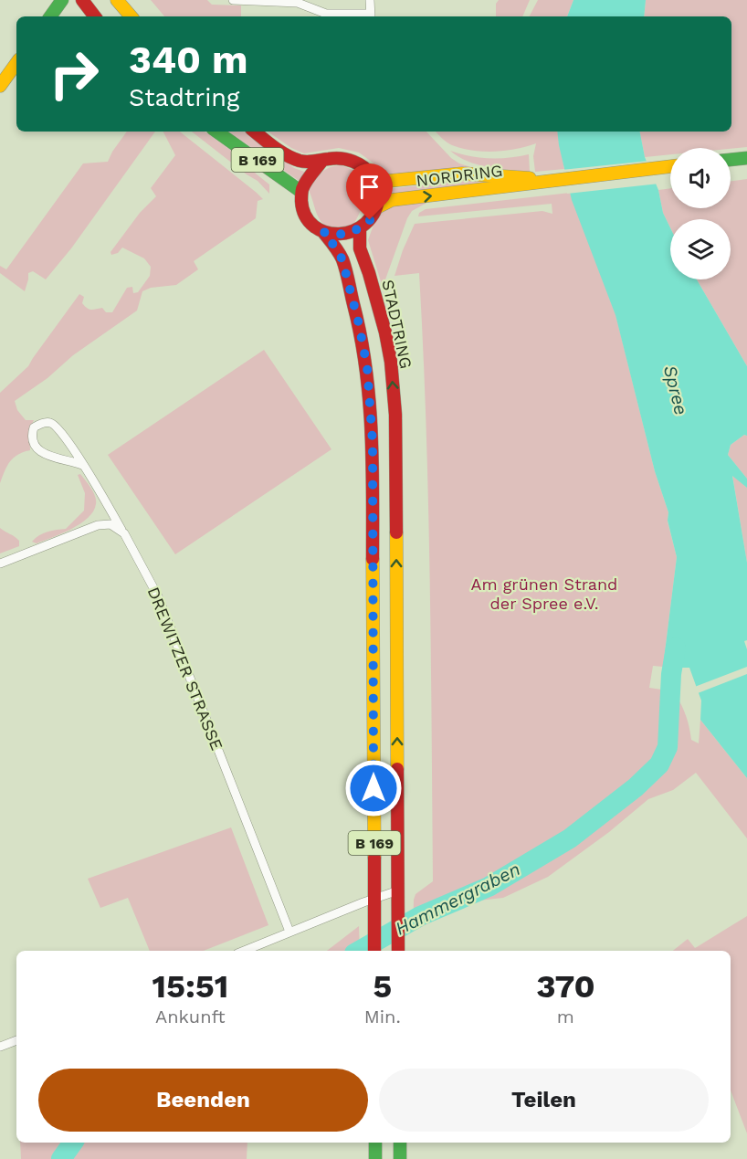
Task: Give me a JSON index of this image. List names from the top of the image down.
{
  "streets": {
    "main road": ["B 169", "NORDRING", "STADTRING"],
    "street": ["DREWITZER STRASSE"]
  },
  "crossings": [
    ["B 169", "NORDRING"],
    ["B 169", "STADTRING"],
    ["NORDRING", "STADTRING"]
  ],
  "water": ["Spree", "Hammergraben"],
  "parks": ["Am grünen Strand der Spree e.V."],
  "page": {
    "turn": ["340 m", "Stadtring"],
    "eta": [
      "15:51",
      "Ankunft",
      "5",
      "Min.",
      "370",
      "m"
    ],
    "buttons": ["Beenden", "Teilen"]
  }
}
